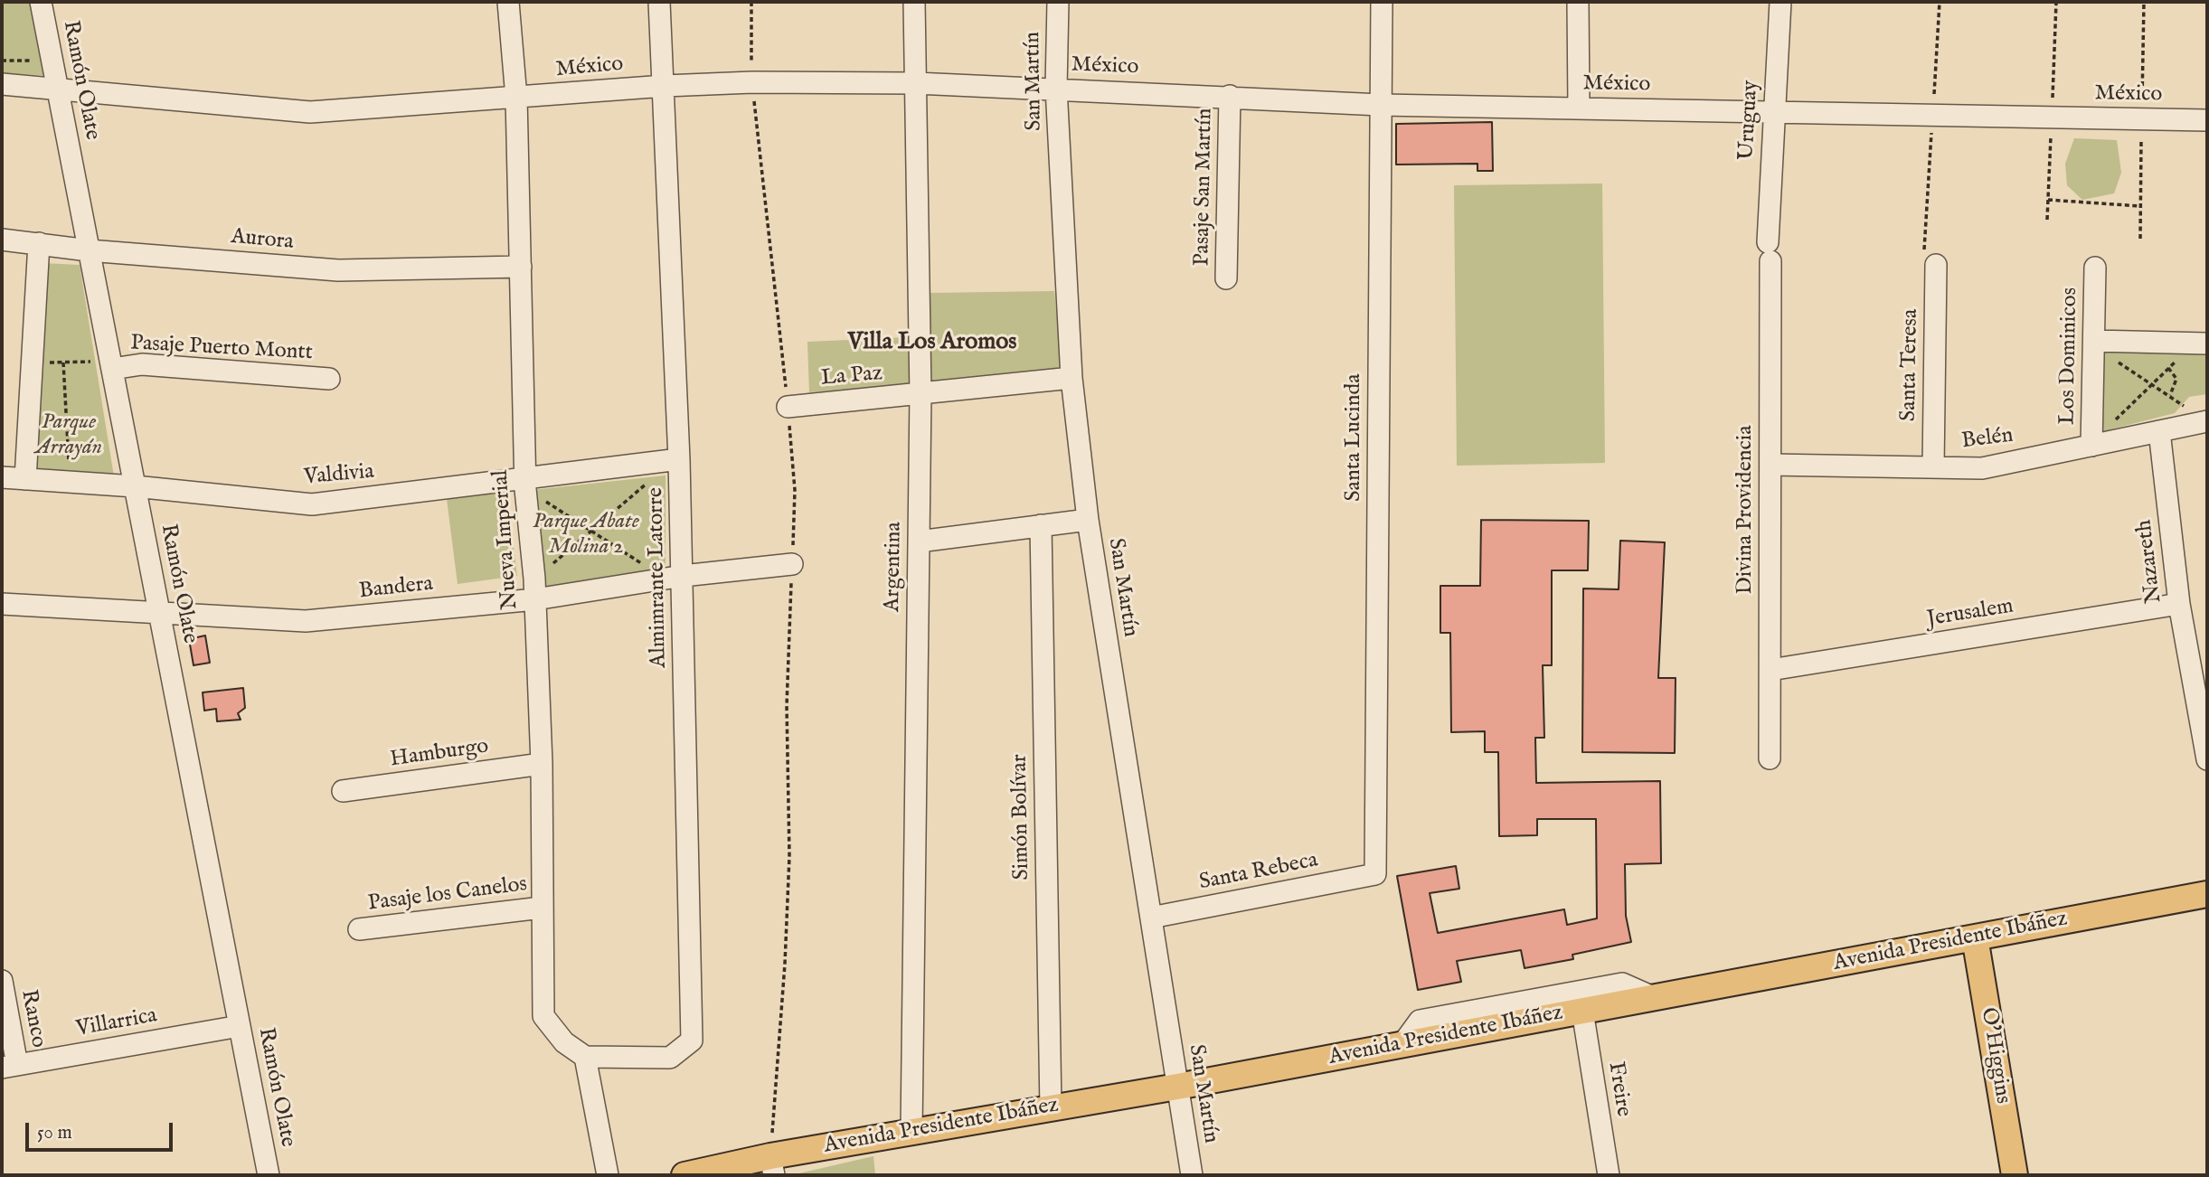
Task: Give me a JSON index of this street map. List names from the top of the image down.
{
  "streets": {
    "main road": ["Avenida Presidente Ibáñez", "O'Higgins"],
    "street": [
      "México",
      "Ramón Olate",
      "San Martín",
      "Uruguay",
      "Pasaje San Martín",
      "Aurora",
      "Pasaje Puerto Montt",
      "Los Dominicos",
      "Santa Teresa",
      "La Paz",
      "Santa Lucinda",
      "Belén",
      "Valdivia",
      "Divina Providencia",
      "Nueva Imperial",
      "Nazareth",
      "Argentina",
      "Almimrante Latorre",
      "Bandera",
      "Jerusalem",
      "Hamburgo",
      "Simón Bolívar",
      "Santa Rebeca",
      "Pasaje los Canelos",
      "Ranco",
      "Villarrica",
      "Freire"
    ]
  },
  "crossings": [
    ["México", "Ramón Olate"],
    ["México", "San Martín"],
    ["México", "Uruguay"],
    ["México", "Pasaje San Martín"],
    ["México", "Santa Lucinda"],
    ["México", "Nueva Imperial"],
    ["México", "Argentina"],
    ["México", "Almimrante Latorre"],
    ["Ramón Olate", "Aurora"],
    ["Ramón Olate", "Pasaje Puerto Montt"],
    ["Ramón Olate", "Valdivia"],
    ["Ramón Olate", "Bandera"],
    ["Ramón Olate", "Villarrica"],
    ["San Martín", "La Paz"],
    ["San Martín", "Santa Rebeca"],
    ["San Martín", "Avenida Presidente Ibáñez"],
    ["Uruguay", "Divina Providencia"],
    ["Aurora", "Nueva Imperial"],
    ["Los Dominicos", "Belén"],
    ["Santa Teresa", "Belén"],
    ["La Paz", "Argentina"],
    ["Santa Lucinda", "Santa Rebeca"],
    ["Belén", "Divina Providencia"],
    ["Belén", "Nazareth"],
    ["Valdivia", "Nueva Imperial"],
    ["Valdivia", "Almimrante Latorre"],
    ["Divina Providencia", "Jerusalem"],
    ["Nueva Imperial", "Almimrante Latorre"],
    ["Nueva Imperial", "Bandera"],
    ["Nueva Imperial", "Hamburgo"],
    ["Nueva Imperial", "Pasaje los Canelos"],
    ["Nazareth", "Jerusalem"],
    ["Argentina", "Avenida Presidente Ibáñez"],
    ["Almimrante Latorre", "Bandera"],
    ["Simón Bolívar", "Avenida Presidente Ibáñez"],
    ["Avenida Presidente Ibáñez", "O'Higgins"],
    ["Avenida Presidente Ibáñez", "Freire"],
    ["Ranco", "Villarrica"]
  ],
  "districts": ["Villa Los Aromos"],
  "parks": ["Parque Arrayán", "Parque Abate Molina 2"],
  "scale_bar": "50 m"
}
